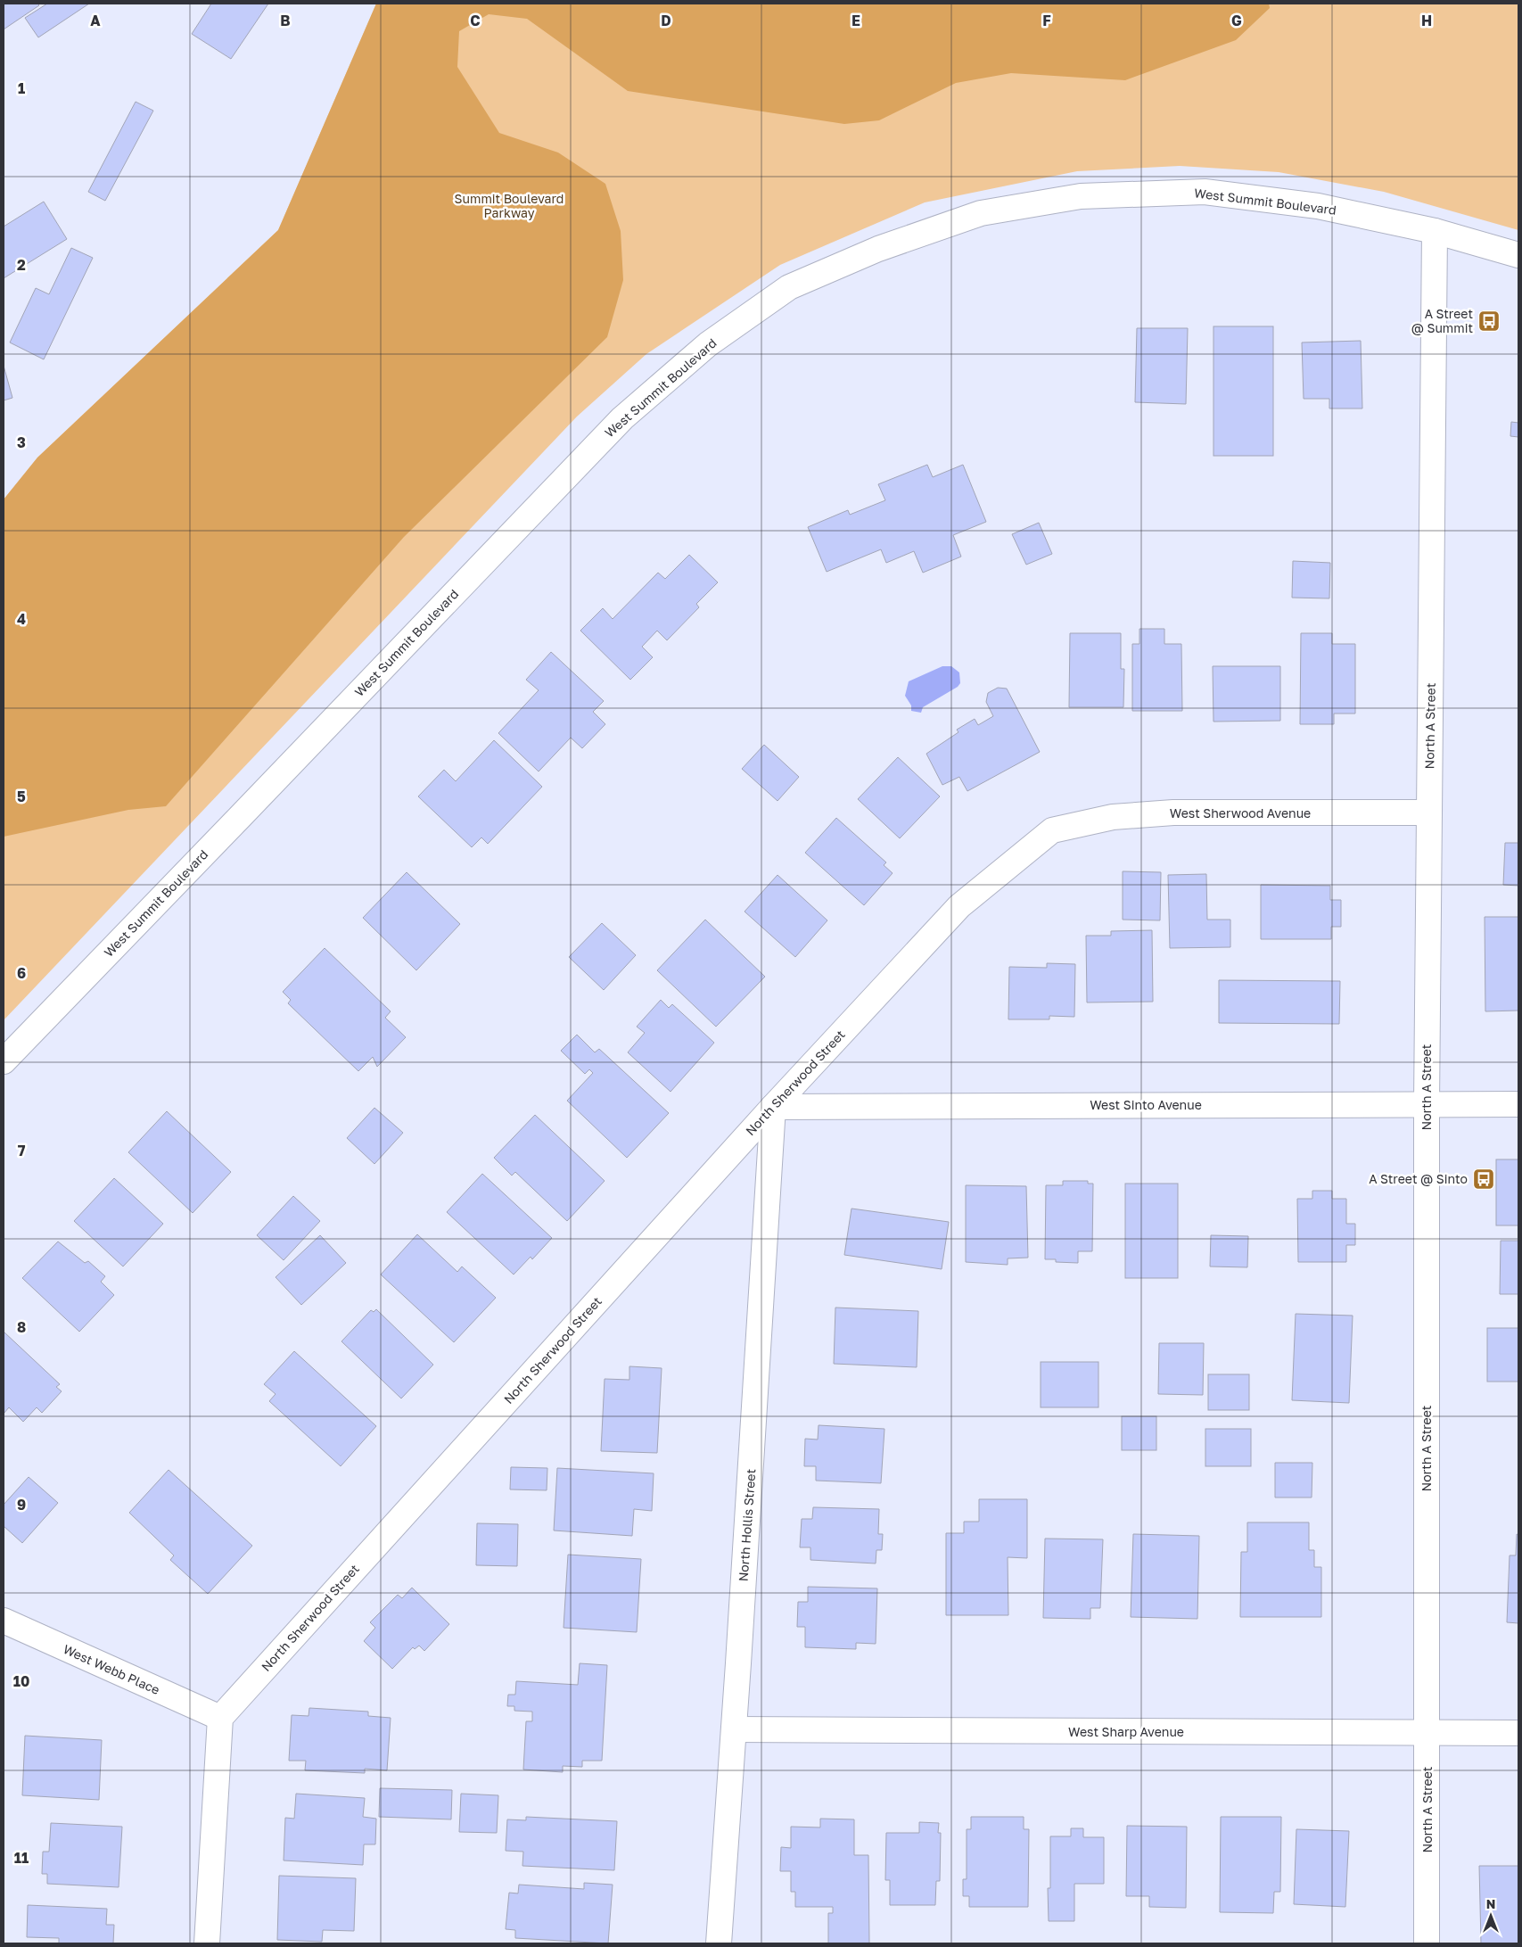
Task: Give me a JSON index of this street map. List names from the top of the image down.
{
  "streets": {
    "street": [
      "West Summit Boulevard",
      "North A Street",
      "West Sherwood Avenue",
      "North Sherwood Street",
      "West Sinto Avenue",
      "North Hollis Street",
      "West Webb Place",
      "West Sharp Avenue"
    ]
  },
  "crossings": [
    ["West Summit Boulevard", "North A Street"],
    ["North A Street", "West Sherwood Avenue"],
    ["North A Street", "West Sinto Avenue"],
    ["North A Street", "West Sharp Avenue"],
    ["West Sherwood Avenue", "North Sherwood Street"],
    ["North Sherwood Street", "West Sinto Avenue"],
    ["North Sherwood Street", "North Hollis Street"],
    ["North Sherwood Street", "West Webb Place"],
    ["West Sinto Avenue", "North Hollis Street"],
    ["North Hollis Street", "West Sharp Avenue"]
  ],
  "parks": ["Summit Boulevard Parkway"],
  "places": {
    "bus stop": ["A Street @ Summit", "A Street @ Sinto"]
  },
  "north": "top",
  "grid": {
    "columns": [
      "A",
      "B",
      "C",
      "D",
      "E",
      "F",
      "G",
      "H"
    ],
    "rows": [
      "1",
      "2",
      "3",
      "4",
      "5",
      "6",
      "7",
      "8",
      "9",
      "10",
      "11"
    ]
  }
}
